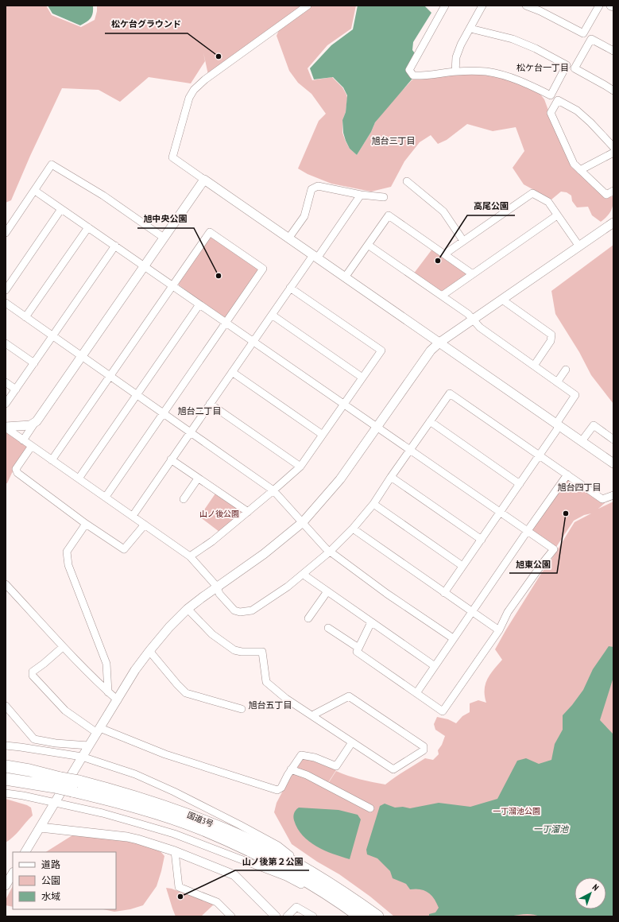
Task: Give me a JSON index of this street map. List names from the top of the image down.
{
  "streets": {
    "highway": ["国道3号"]
  },
  "districts": [
    "松ケ台一丁目",
    "旭台三丁目",
    "旭台二丁目",
    "旭台四丁目",
    "旭台五丁目"
  ],
  "water": ["一丁溜池"],
  "parks": ["山ノ後公園", "一丁溜池公園"],
  "places": [
    "松ケ台グラウンド",
    "高尾公園",
    "旭中央公園",
    "旭東公園",
    "山ノ後第２公園"
  ],
  "legend": ["道路", "公園", "水域"],
  "north": "top right"
}
